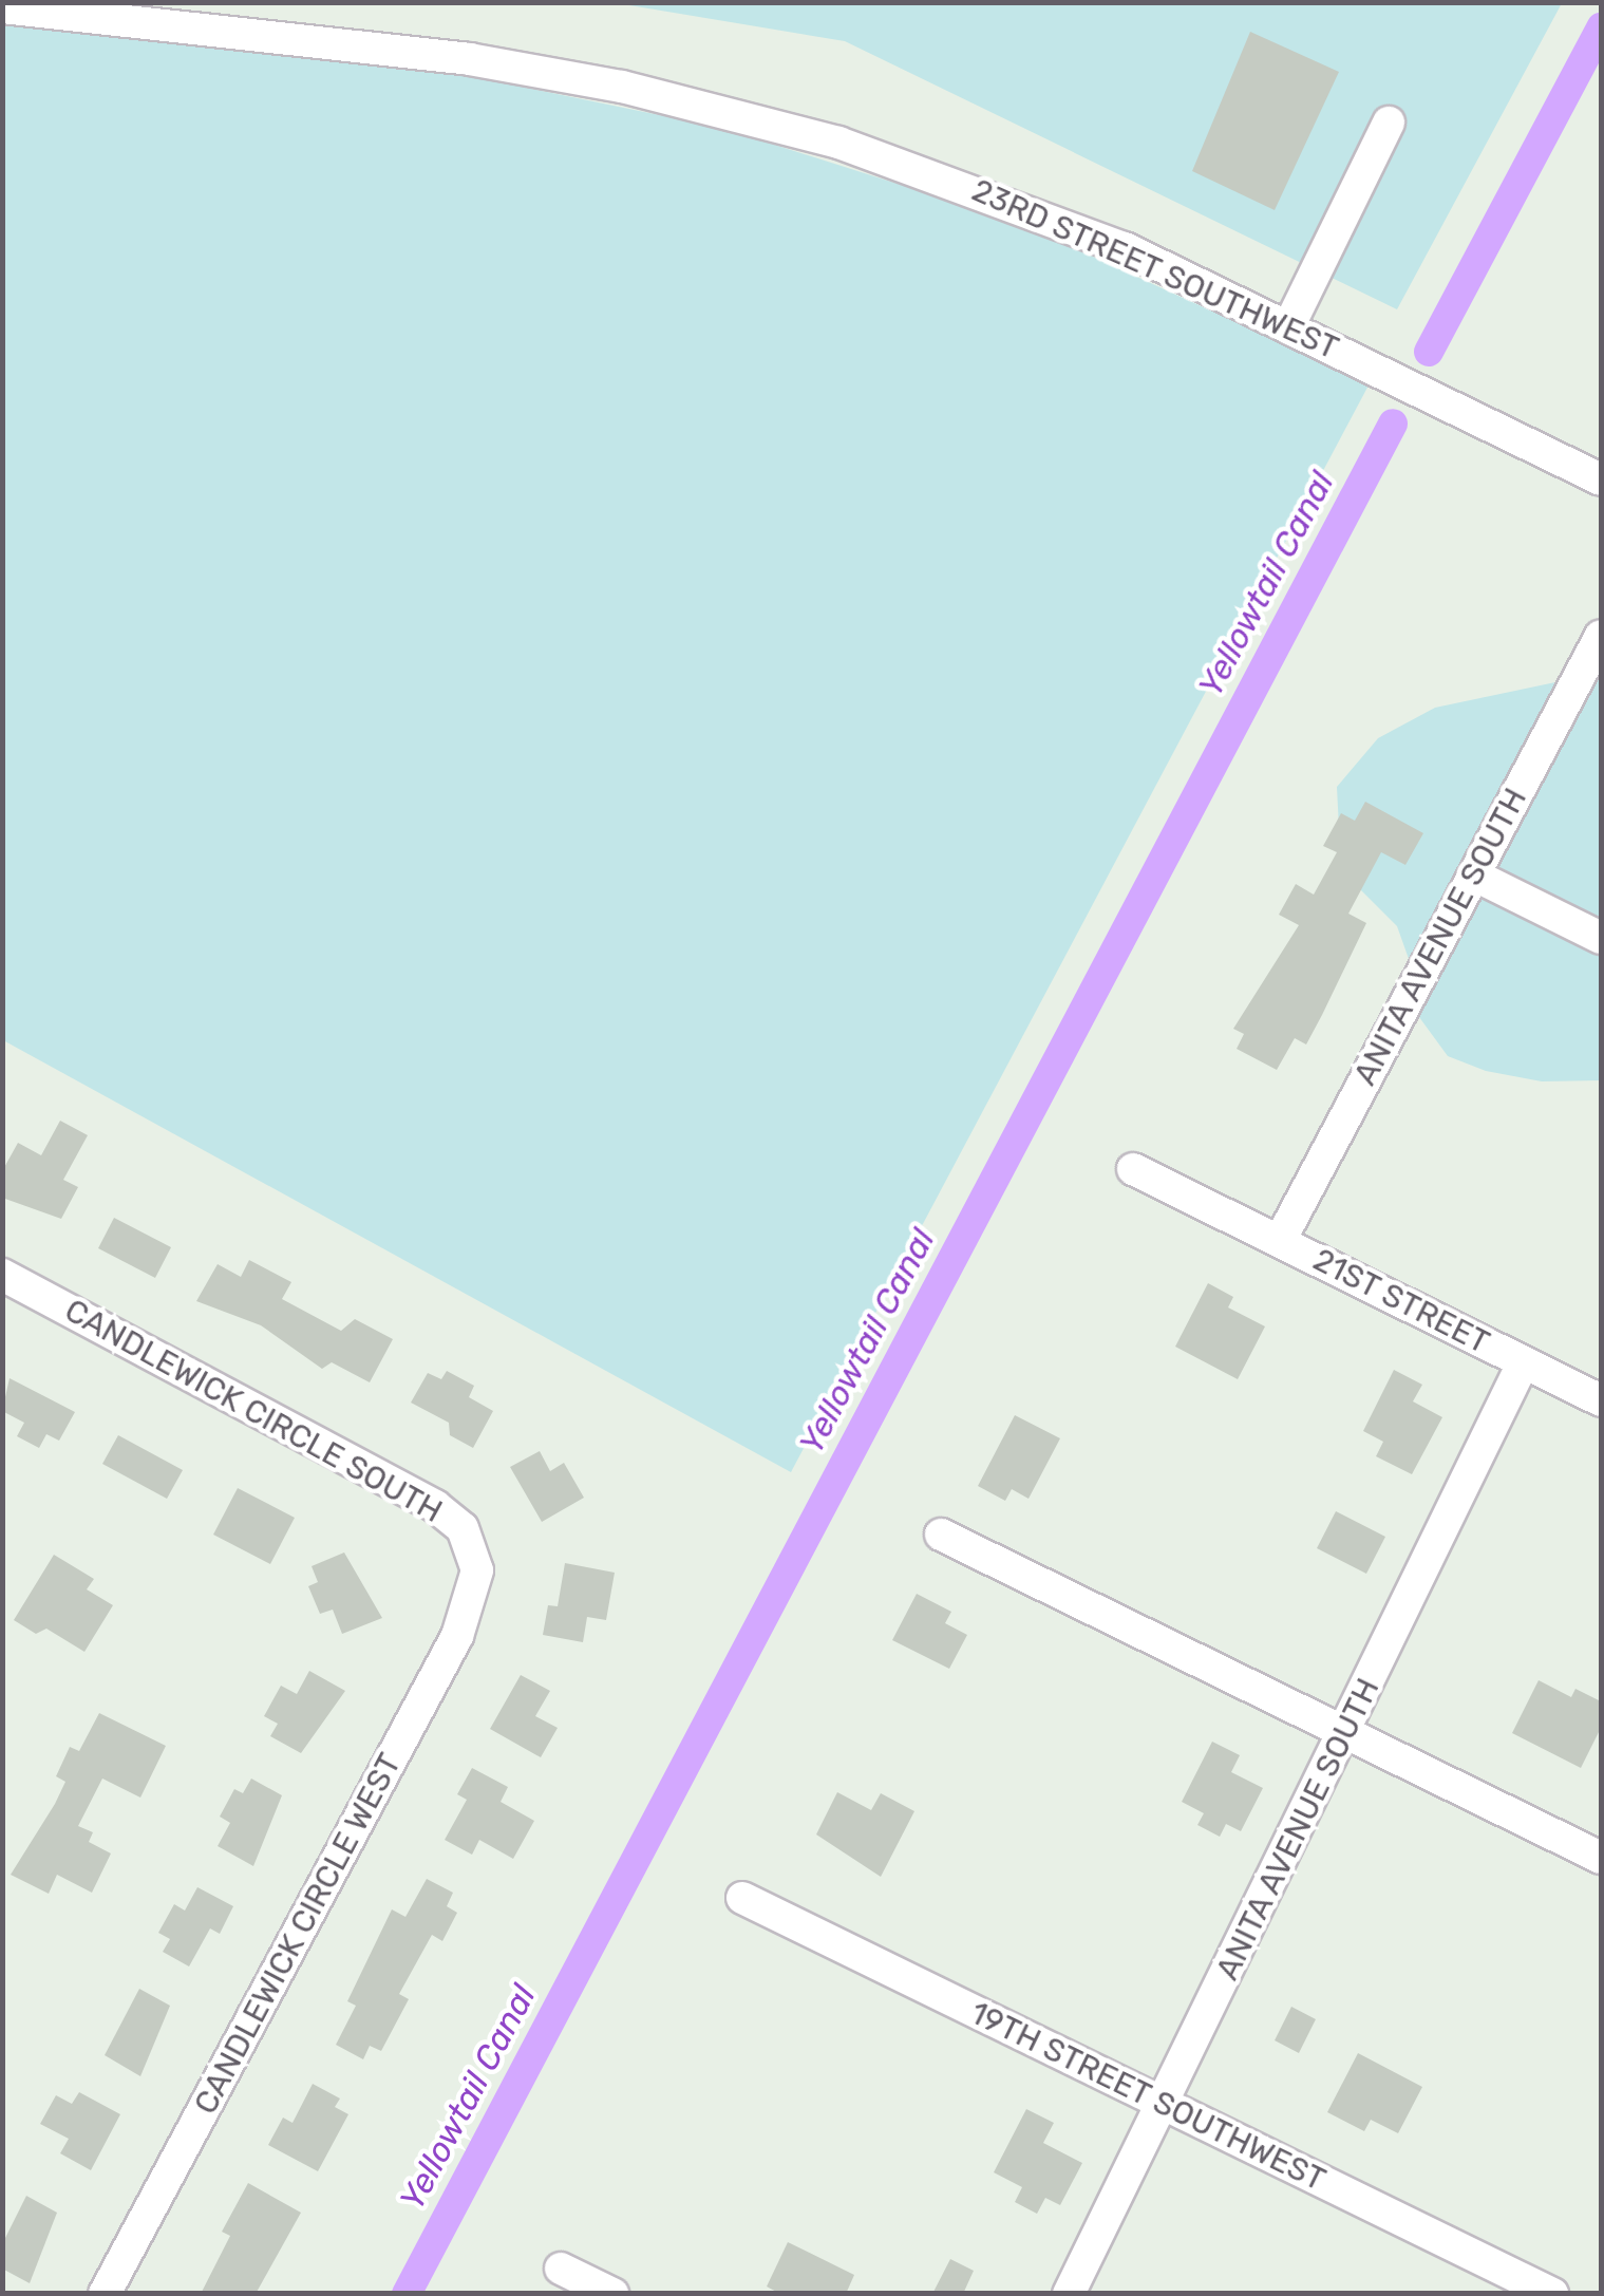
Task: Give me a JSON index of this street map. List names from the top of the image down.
{
  "streets": {
    "street": [
      "23RD STREET SOUTHWEST",
      "ANITA AVENUE SOUTH",
      "21ST STREET",
      "CANDLEWICK CIRCLE SOUTH",
      "CANDLEWICK CIRCLE WEST",
      "19TH STREET SOUTHWEST"
    ]
  },
  "crossings": [
    ["ANITA AVENUE SOUTH", "21ST STREET"],
    ["ANITA AVENUE SOUTH", "19TH STREET SOUTHWEST"],
    ["CANDLEWICK CIRCLE SOUTH", "CANDLEWICK CIRCLE WEST"]
  ],
  "water": ["Yellowtail Canal"]
}
